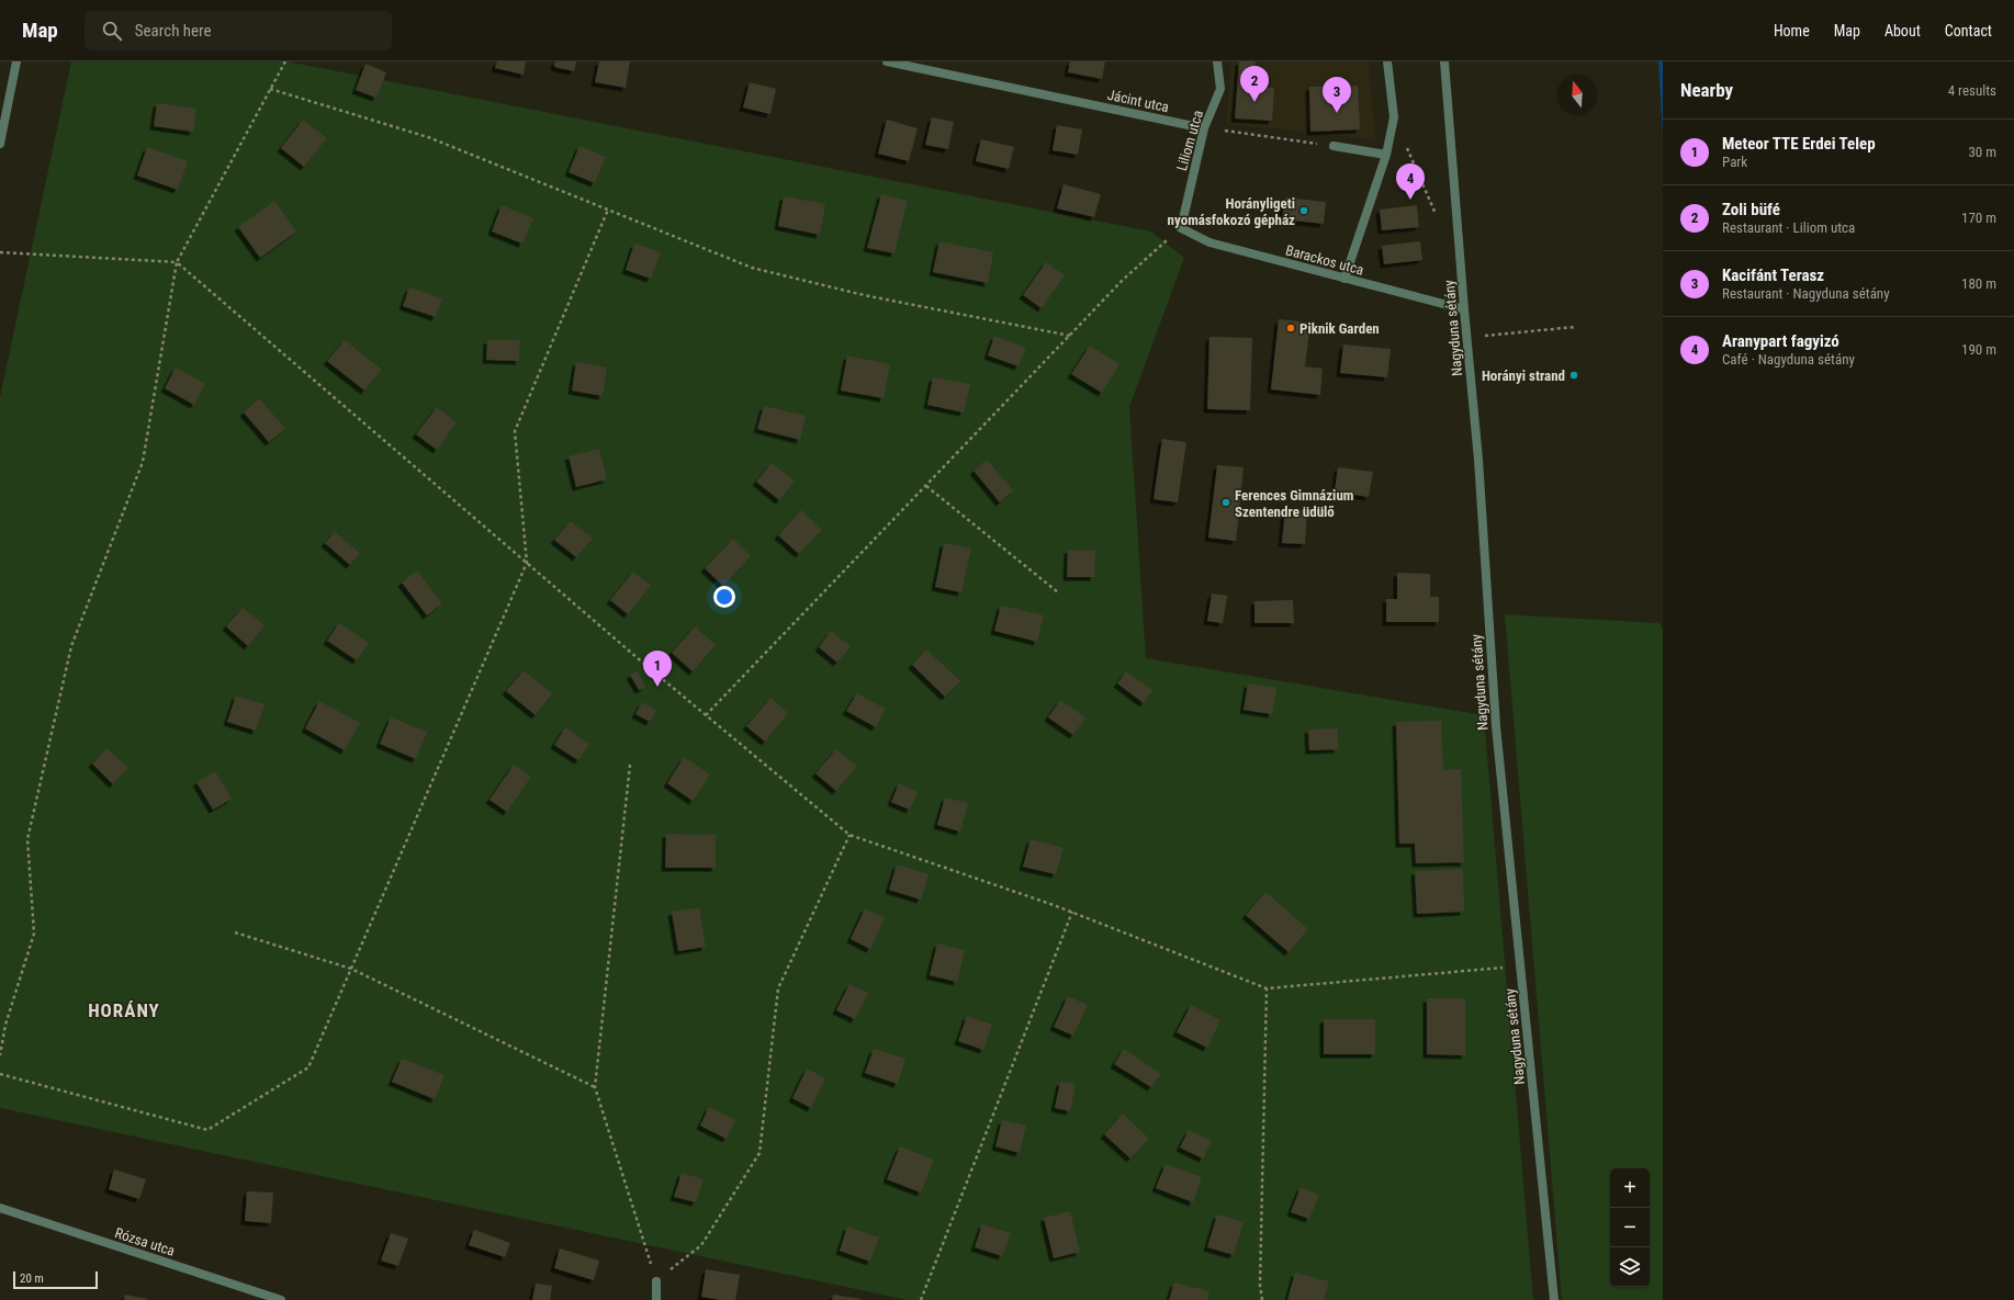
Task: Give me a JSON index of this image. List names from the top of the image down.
{
  "streets": {
    "street": [
      "Jácint utca",
      "Liliom utca",
      "Barackos utca",
      "Nagyduna sétány",
      "Rózsa utca"
    ]
  },
  "crossings": [
    ["Jácint utca", "Liliom utca"],
    ["Liliom utca", "Barackos utca"],
    ["Barackos utca", "Nagyduna sétány"]
  ],
  "districts": ["HORÁNY"],
  "places": [
    "Horányligeti nyomásfokozó gépház",
    "Piknik Garden",
    "Horányi strand",
    "Ferences Gimnázium Szentendre üdülő"
  ],
  "scale_bar": "20 m",
  "north": "top",
  "page": {
    "header": "Map",
    "search": "Search here",
    "nav": [
      "Home",
      "Map",
      "About",
      "Contact"
    ],
    "heading": ["Nearby", "4 results"],
    "pins": [
      "2",
      "3",
      "4",
      "1"
    ],
    "list": [
      {
        "mark": "1",
        "name": "Meteor TTE Erdei Telep",
        "note": "Park",
        "value": "30 m"
      },
      {
        "mark": "2",
        "name": "Zoli büfé",
        "note": "Restaurant · Liliom utca",
        "value": "170 m"
      },
      {
        "mark": "3",
        "name": "Kacifánt Terasz",
        "note": "Restaurant · Nagyduna sétány",
        "value": "180 m"
      },
      {
        "mark": "4",
        "name": "Aranypart fagyizó",
        "note": "Café · Nagyduna sétány",
        "value": "190 m"
      }
    ],
    "map_buttons": ["+", "−"],
    "scale": "20 m"
  }
}
